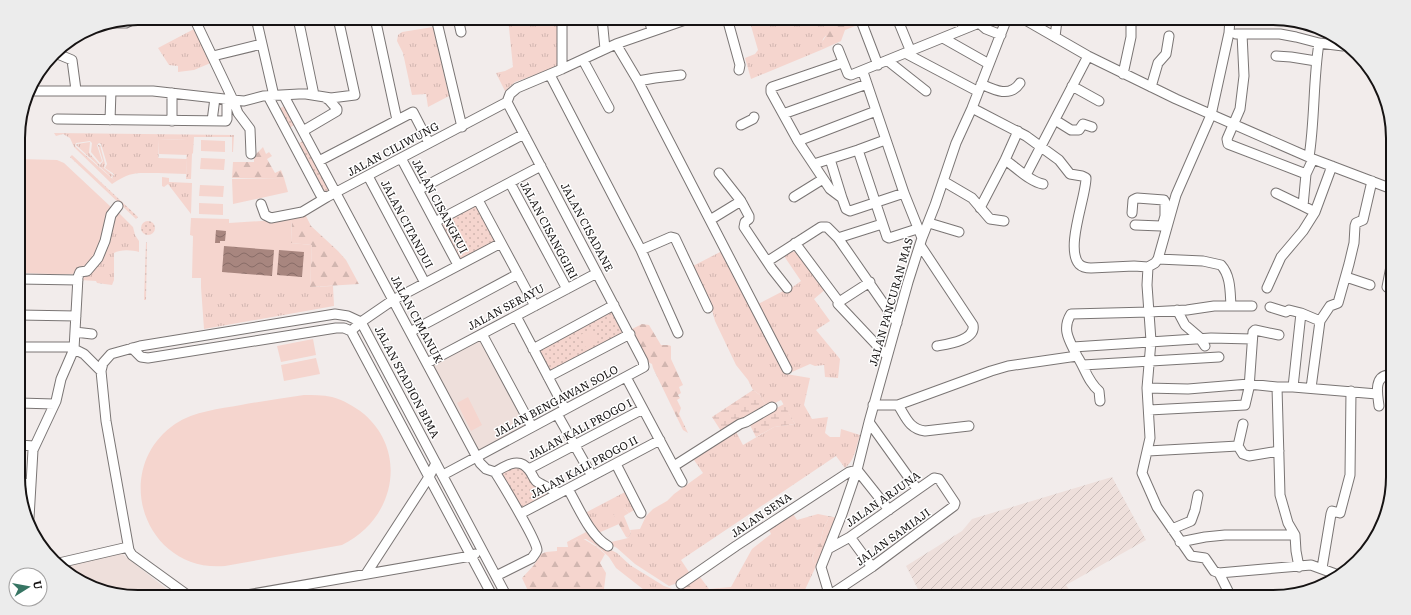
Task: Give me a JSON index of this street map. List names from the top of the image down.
{
  "streets": {
    "street": [
      "JALAN CILIWUNG",
      "JALAN CISANGKUI",
      "JALAN CITANDUI",
      "JALAN CISADANE",
      "JALAN CISANGGIRI",
      "JALAN PANCURAN MAS",
      "JALAN SERAYU",
      "JALAN CIMANUK",
      "JALAN STADION BIMA",
      "JALAN BENGAWAN SOLO",
      "JALAN KALI PROGO I",
      "JALAN KALI PROGO II",
      "JALAN ARJUNA",
      "JALAN SENA",
      "JALAN SAMIAJI"
    ]
  },
  "crossings": [
    ["JALAN CILIWUNG", "JALAN CISANGKUI"],
    ["JALAN CILIWUNG", "JALAN CITANDUI"],
    ["JALAN CILIWUNG", "JALAN CISADANE"],
    ["JALAN CILIWUNG", "JALAN CIMANUK"],
    ["JALAN CISADANE", "JALAN SERAYU"],
    ["JALAN CISADANE", "JALAN BENGAWAN SOLO"],
    ["JALAN CISANGGIRI", "JALAN SERAYU"],
    ["JALAN PANCURAN MAS", "JALAN ARJUNA"],
    ["JALAN PANCURAN MAS", "JALAN SENA"],
    ["JALAN SERAYU", "JALAN CIMANUK"],
    ["JALAN CIMANUK", "JALAN BENGAWAN SOLO"],
    ["JALAN STADION BIMA", "JALAN BENGAWAN SOLO"],
    ["JALAN ARJUNA", "JALAN SAMIAJI"]
  ],
  "north": "right"
}
